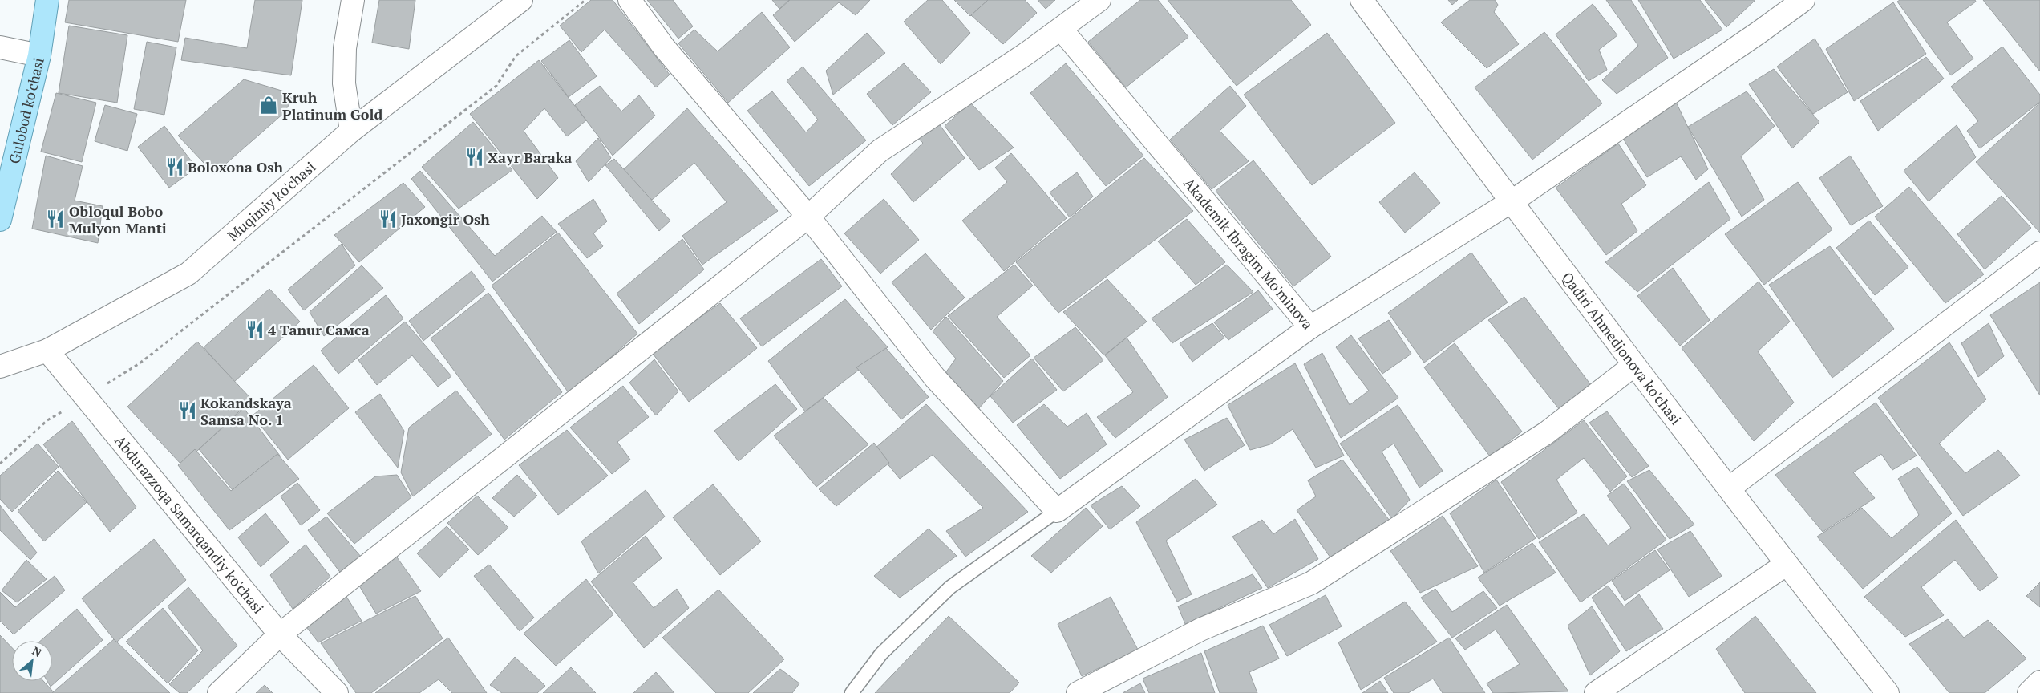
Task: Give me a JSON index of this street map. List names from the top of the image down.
{
  "streets": {
    "main road": ["Gulobod ko'chasi"],
    "street": [
      "Muqimiy ko'chasi",
      "Akademik Ibragim Mo'minova",
      "Qadiri Ahmedjonova ko'chasi",
      "Abdurazzoqa Samarqandiy ko'chasi"
    ]
  },
  "crossings": [
    ["Muqimiy ko'chasi", "Abdurazzoqa Samarqandiy ko'chasi"],
    ["Akademik Ibragim Mo'minova", "Qadiri Ahmedjonova ko'chasi"]
  ],
  "places": {
    "shop": ["Kruh Platinum Gold"],
    "restaurant": [
      "Xayr Baraka",
      "Boloxona Osh",
      "Obloqul Bobo Mulyon Manti",
      "Jaxongir Osh",
      "4 Tanur Самса",
      "Kokandskaya Samsa No. 1"
    ]
  },
  "north": "top right"
}
